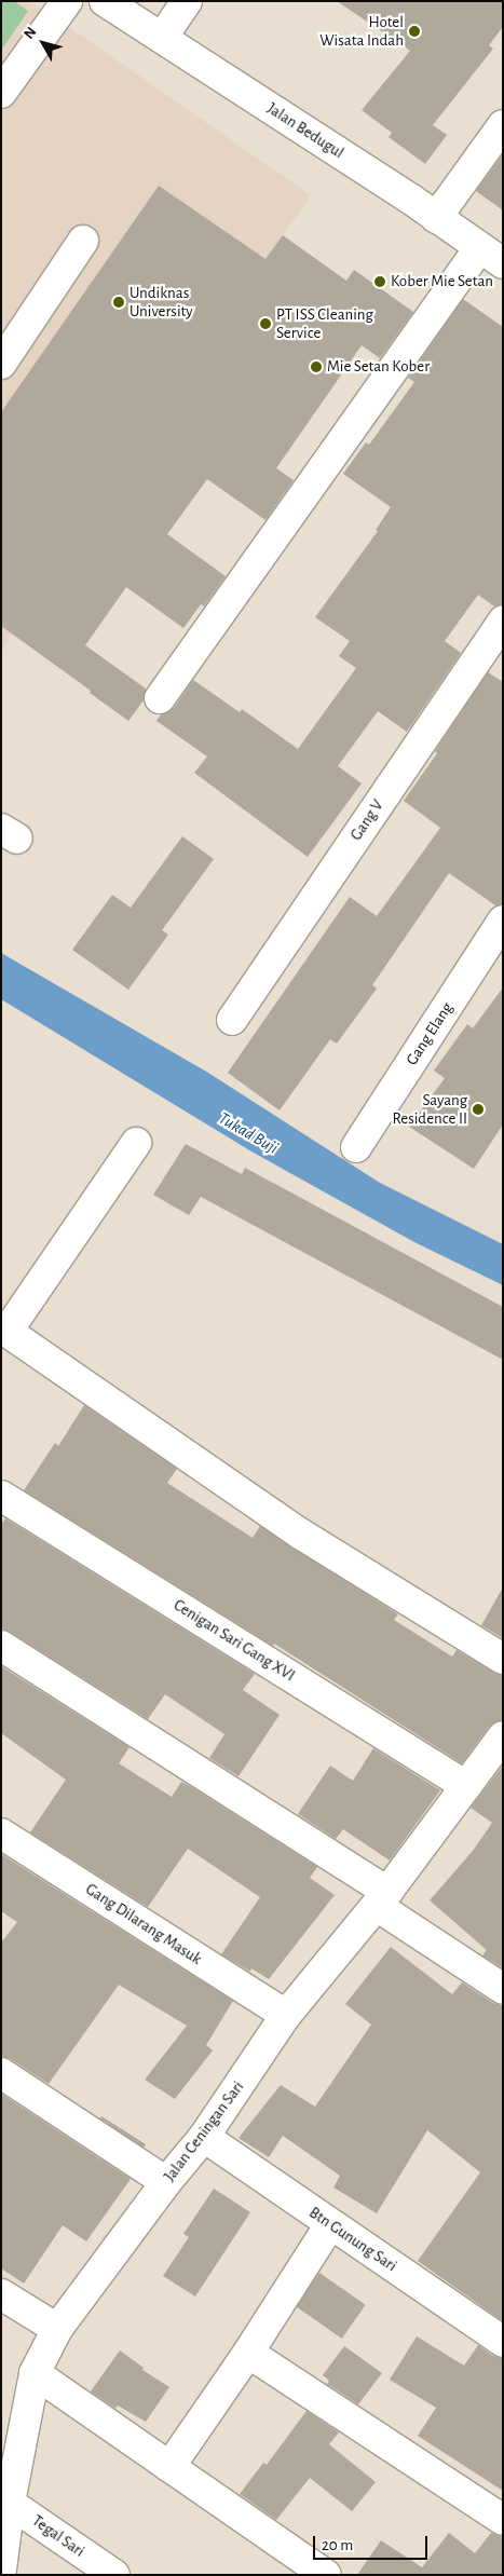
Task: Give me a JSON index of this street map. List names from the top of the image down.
{
  "streets": {
    "street": [
      "Jalan Bedugul",
      "Gang V",
      "Gang Elang",
      "Cenigan Sari Gang XVI",
      "Gang Dilarang Masuk",
      "Jalan Ceningan Sari",
      "Btn Gunung Sari",
      "Tegal Sari"
    ]
  },
  "crossings": [
    ["Cenigan Sari Gang XVI", "Jalan Ceningan Sari"],
    ["Gang Dilarang Masuk", "Jalan Ceningan Sari"],
    ["Jalan Ceningan Sari", "Btn Gunung Sari"],
    ["Jalan Ceningan Sari", "Tegal Sari"]
  ],
  "water": ["Tukad Buji"],
  "places": [
    "Hotel Wisata Indah",
    "Kober Mie Setan",
    "Undiknas University",
    "PT ISS Cleaning Service",
    "Mie Setan Kober",
    "Sayang Residence II"
  ],
  "scale_bar": "20 m",
  "north": "top left"
}
